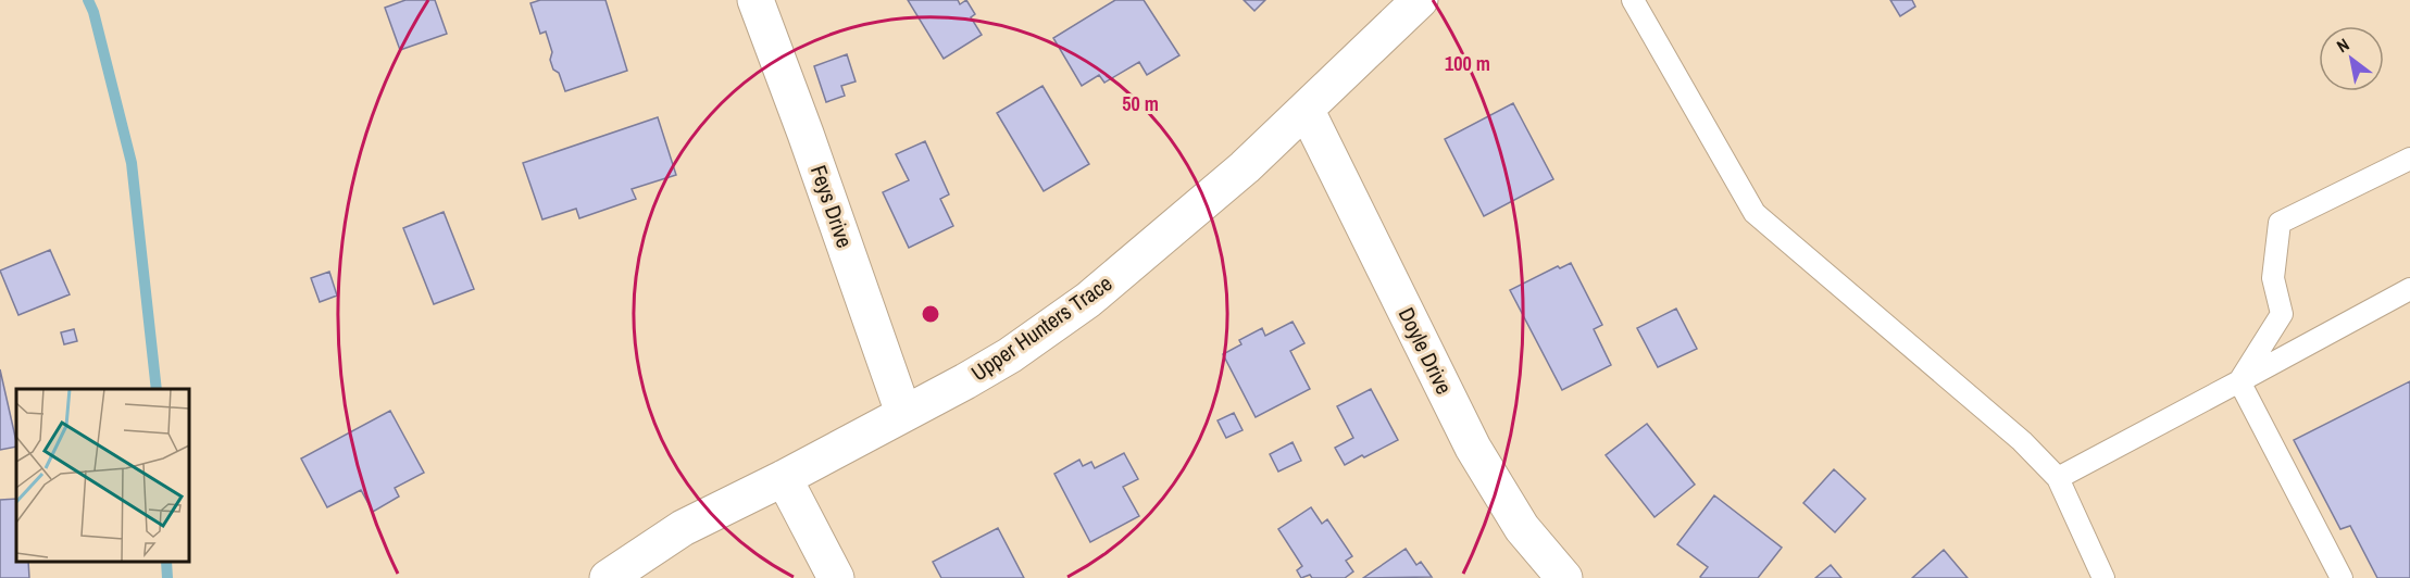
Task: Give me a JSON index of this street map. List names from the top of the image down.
{
  "streets": {
    "street": ["Feys Drive", "Upper Hunters Trace", "Doyle Drive"]
  },
  "crossings": [
    ["Feys Drive", "Upper Hunters Trace"],
    ["Upper Hunters Trace", "Doyle Drive"]
  ],
  "north": "top left",
  "rings": ["100 m", "50 m"]
}
